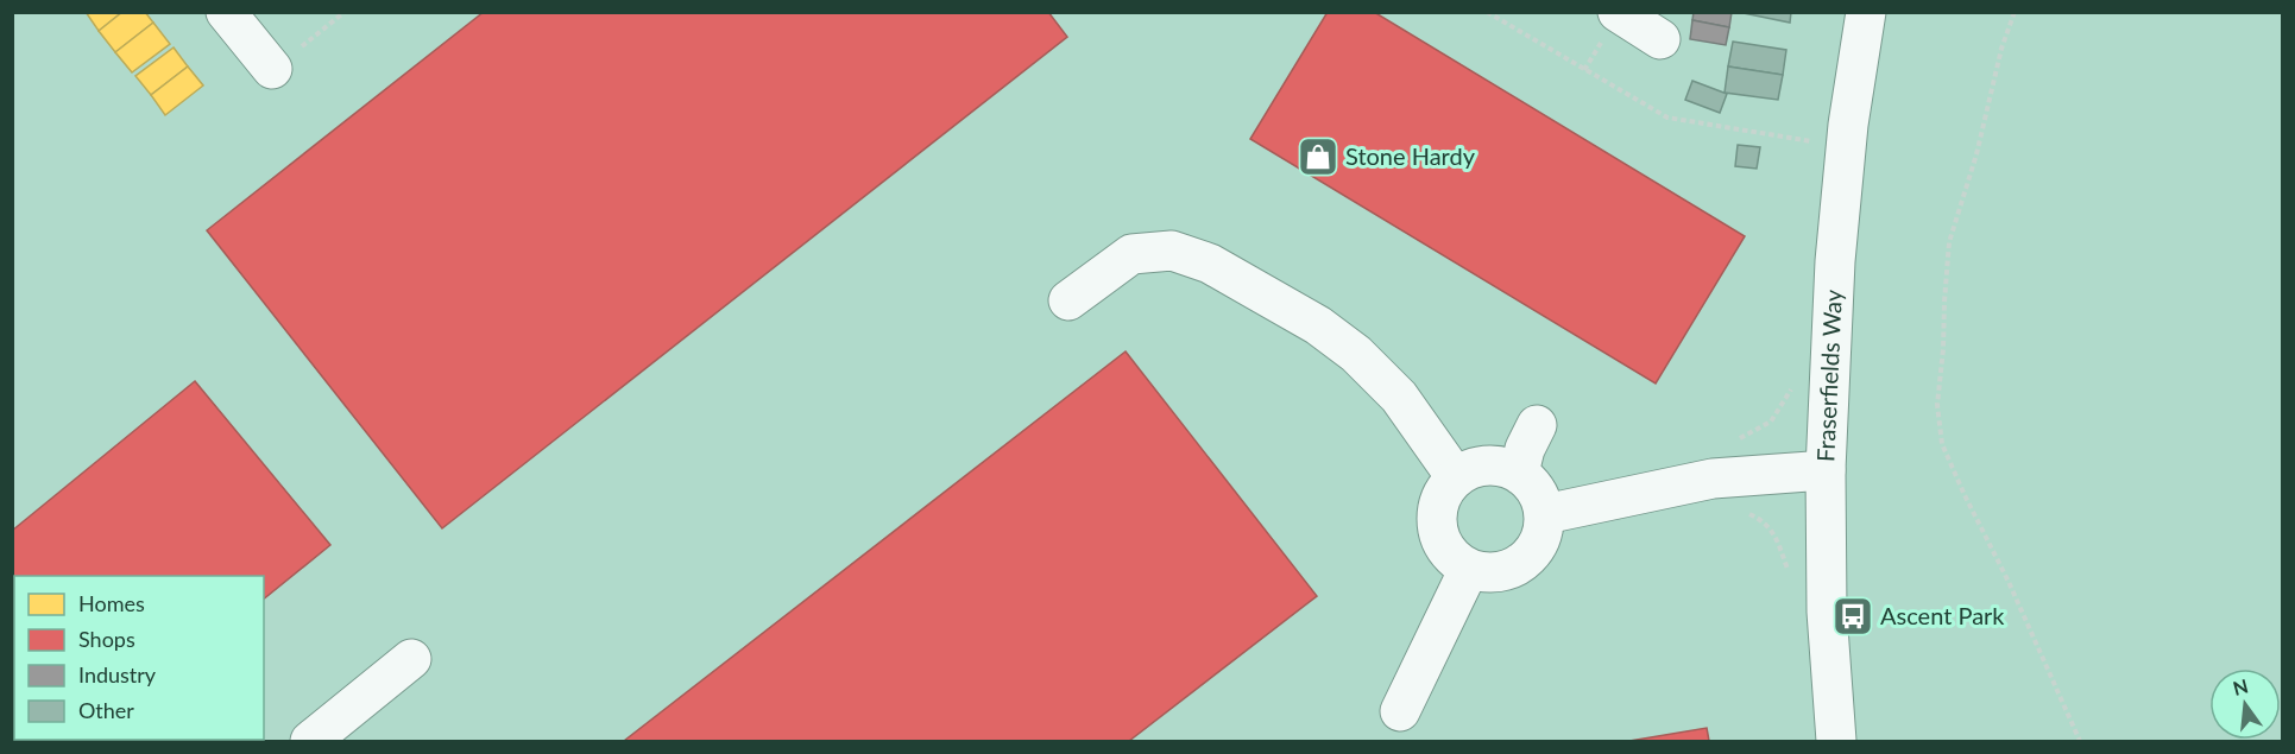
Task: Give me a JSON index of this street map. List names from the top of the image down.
{
  "streets": {
    "street": ["Fraserfields Way"]
  },
  "places": {
    "shop": ["Stone Hardy"],
    "bus stop": ["Ascent Park"]
  },
  "legend": [
    "Homes",
    "Shops",
    "Industry",
    "Other"
  ],
  "north": "top"
}
